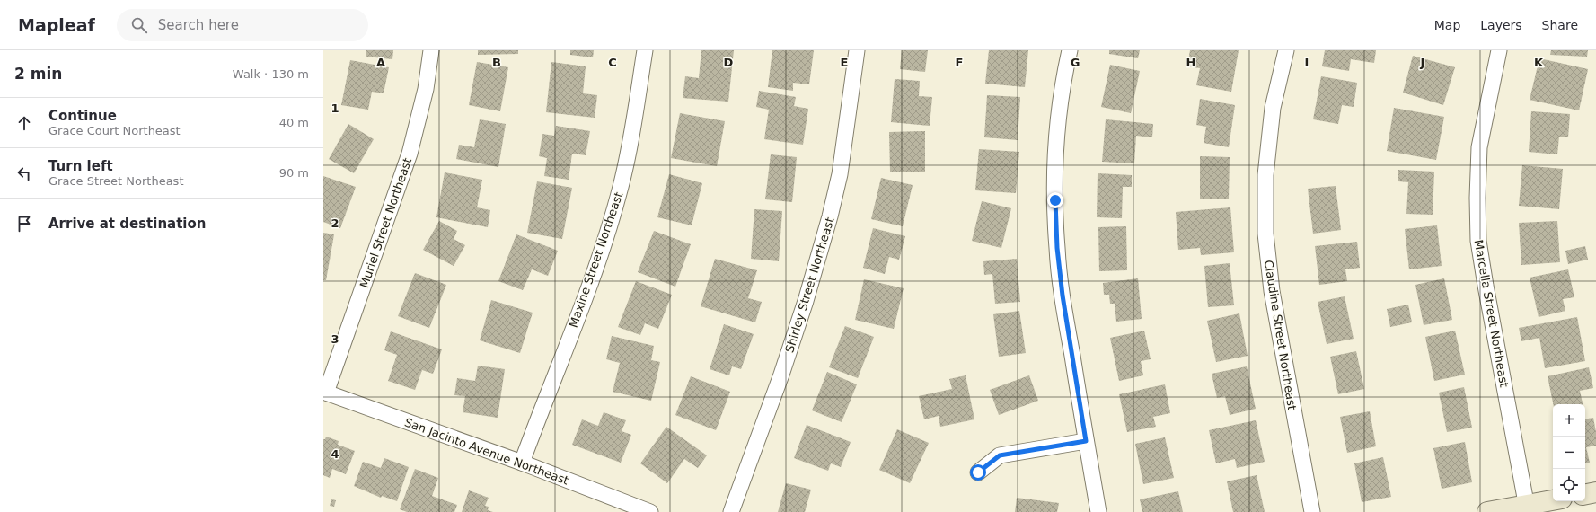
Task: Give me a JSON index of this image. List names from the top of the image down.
{
  "streets": {
    "street": [
      "Muriel Street Northeast",
      "Maxine Street Northeast",
      "Shirley Street Northeast",
      "Marcella Street Northeast",
      "Claudine Street Northeast",
      "San Jacinto Avenue Northeast"
    ]
  },
  "crossings": [
    ["Muriel Street Northeast", "San Jacinto Avenue Northeast"],
    ["Maxine Street Northeast", "San Jacinto Avenue Northeast"]
  ],
  "page": {
    "header": "Mapleaf",
    "search": "Search here",
    "nav": ["Map", "Layers", "Share"],
    "heading": ["2 min", "Walk · 130 m"],
    "list": [
      ["Continue", "Grace Court Northeast", "40 m"],
      ["Turn left", "Grace Street Northeast", "90 m"],
      "Arrive at destination"
    ],
    "map_buttons": ["+", "−"]
  },
  "grid": {
    "columns": [
      "A",
      "B",
      "C",
      "D",
      "E",
      "F",
      "G",
      "H",
      "I",
      "J",
      "K"
    ],
    "rows": [
      "1",
      "2",
      "3",
      "4"
    ]
  }
}
